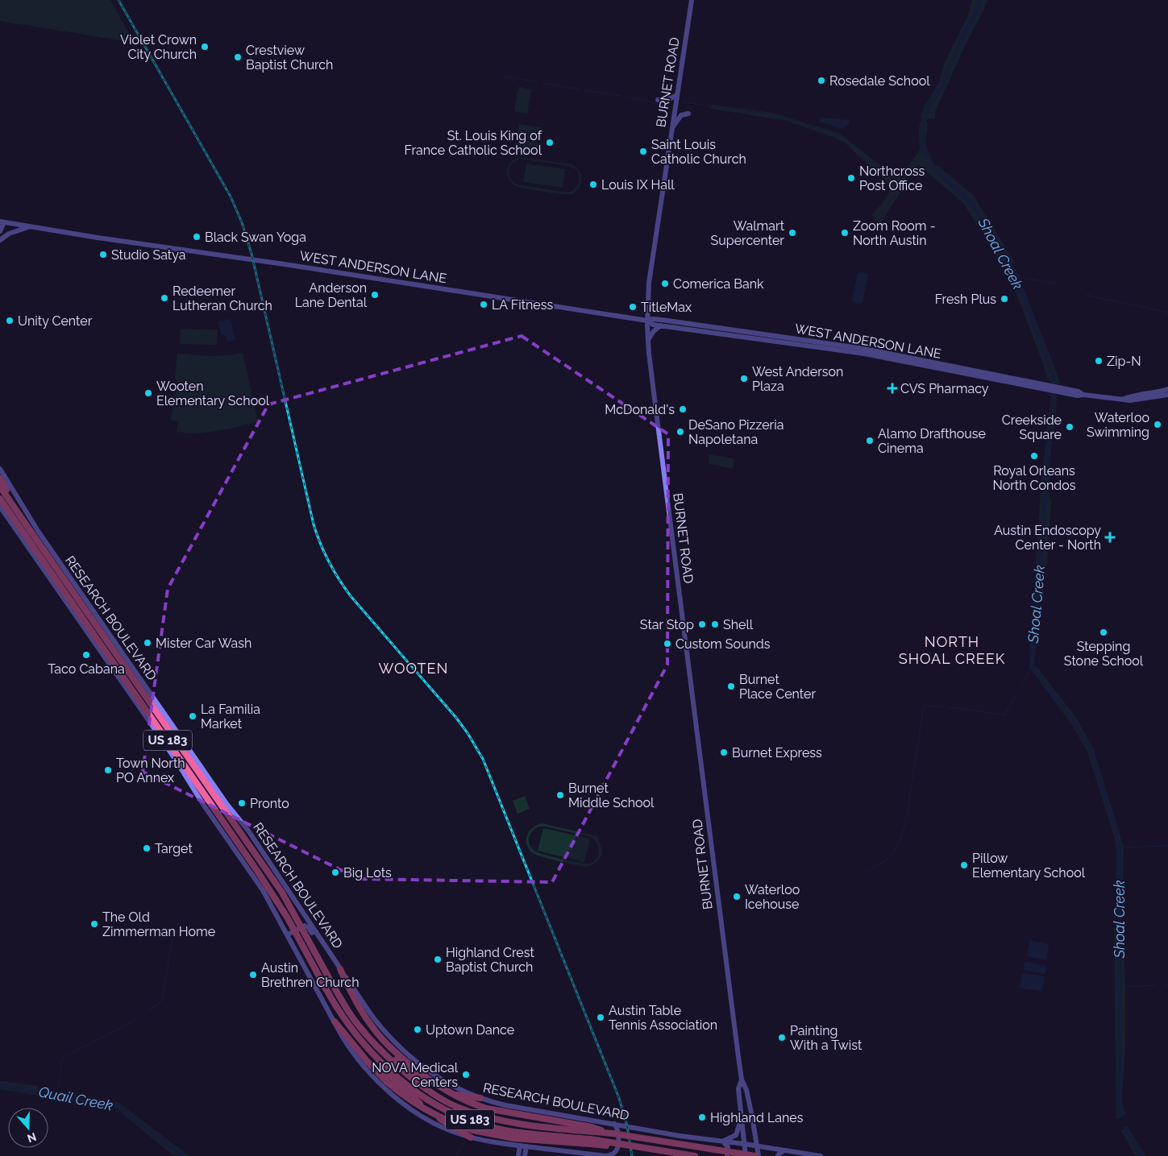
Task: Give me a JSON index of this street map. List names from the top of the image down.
{
  "streets": {
    "highway": ["US 183"],
    "main road": ["BURNET ROAD", "WEST ANDERSON LANE", "RESEARCH BOULEVARD"]
  },
  "crossings": [
    ["BURNET ROAD", "WEST ANDERSON LANE"],
    ["BURNET ROAD", "RESEARCH BOULEVARD"]
  ],
  "districts": ["NORTH SHOAL CREEK", "WOOTEN"],
  "water": ["Shoal Creek", "Quail Creek"],
  "places": {
    "other": [
      "Violet Crown City Church",
      "Crestview Baptist Church",
      "Rosedale School",
      "St. Louis King of France Catholic School",
      "Saint Louis Catholic Church",
      "Northcross Post Office",
      "Louis IX Hall",
      "Walmart Supercenter",
      "Zoom Room - North Austin",
      "Black Swan Yoga",
      "Studio Satya",
      "Comerica Bank",
      "Anderson Lane Dental",
      "Redeemer Lutheran Church",
      "Fresh Plus",
      "LA Fitness",
      "TitleMax",
      "Unity Center",
      "Zip-N",
      "West Anderson Plaza",
      "Wooten Elementary School",
      "McDonald's",
      "Waterloo Swimming",
      "Creekside Square",
      "DeSano Pizzeria Napoletana",
      "Alamo Drafthouse Cinema",
      "Royal Orleans North Condos",
      "Star Stop",
      "Shell",
      "Stepping Stone School",
      "Mister Car Wash",
      "Custom Sounds",
      "Taco Cabana",
      "Burnet Place Center",
      "La Familia Market",
      "Burnet Express",
      "Town North PO Annex",
      "Burnet Middle School",
      "Pronto",
      "Target",
      "Pillow Elementary School",
      "Big Lots",
      "Waterloo Icehouse",
      "The Old Zimmerman Home",
      "Highland Crest Baptist Church",
      "Austin Brethren Church",
      "Austin Table Tennis Association",
      "Uptown Dance",
      "Painting With a Twist",
      "NOVA Medical Centers",
      "Highland Lanes"
    ],
    "health": ["CVS Pharmacy", "Austin Endoscopy Center - North"]
  },
  "north": "bottom"
}
